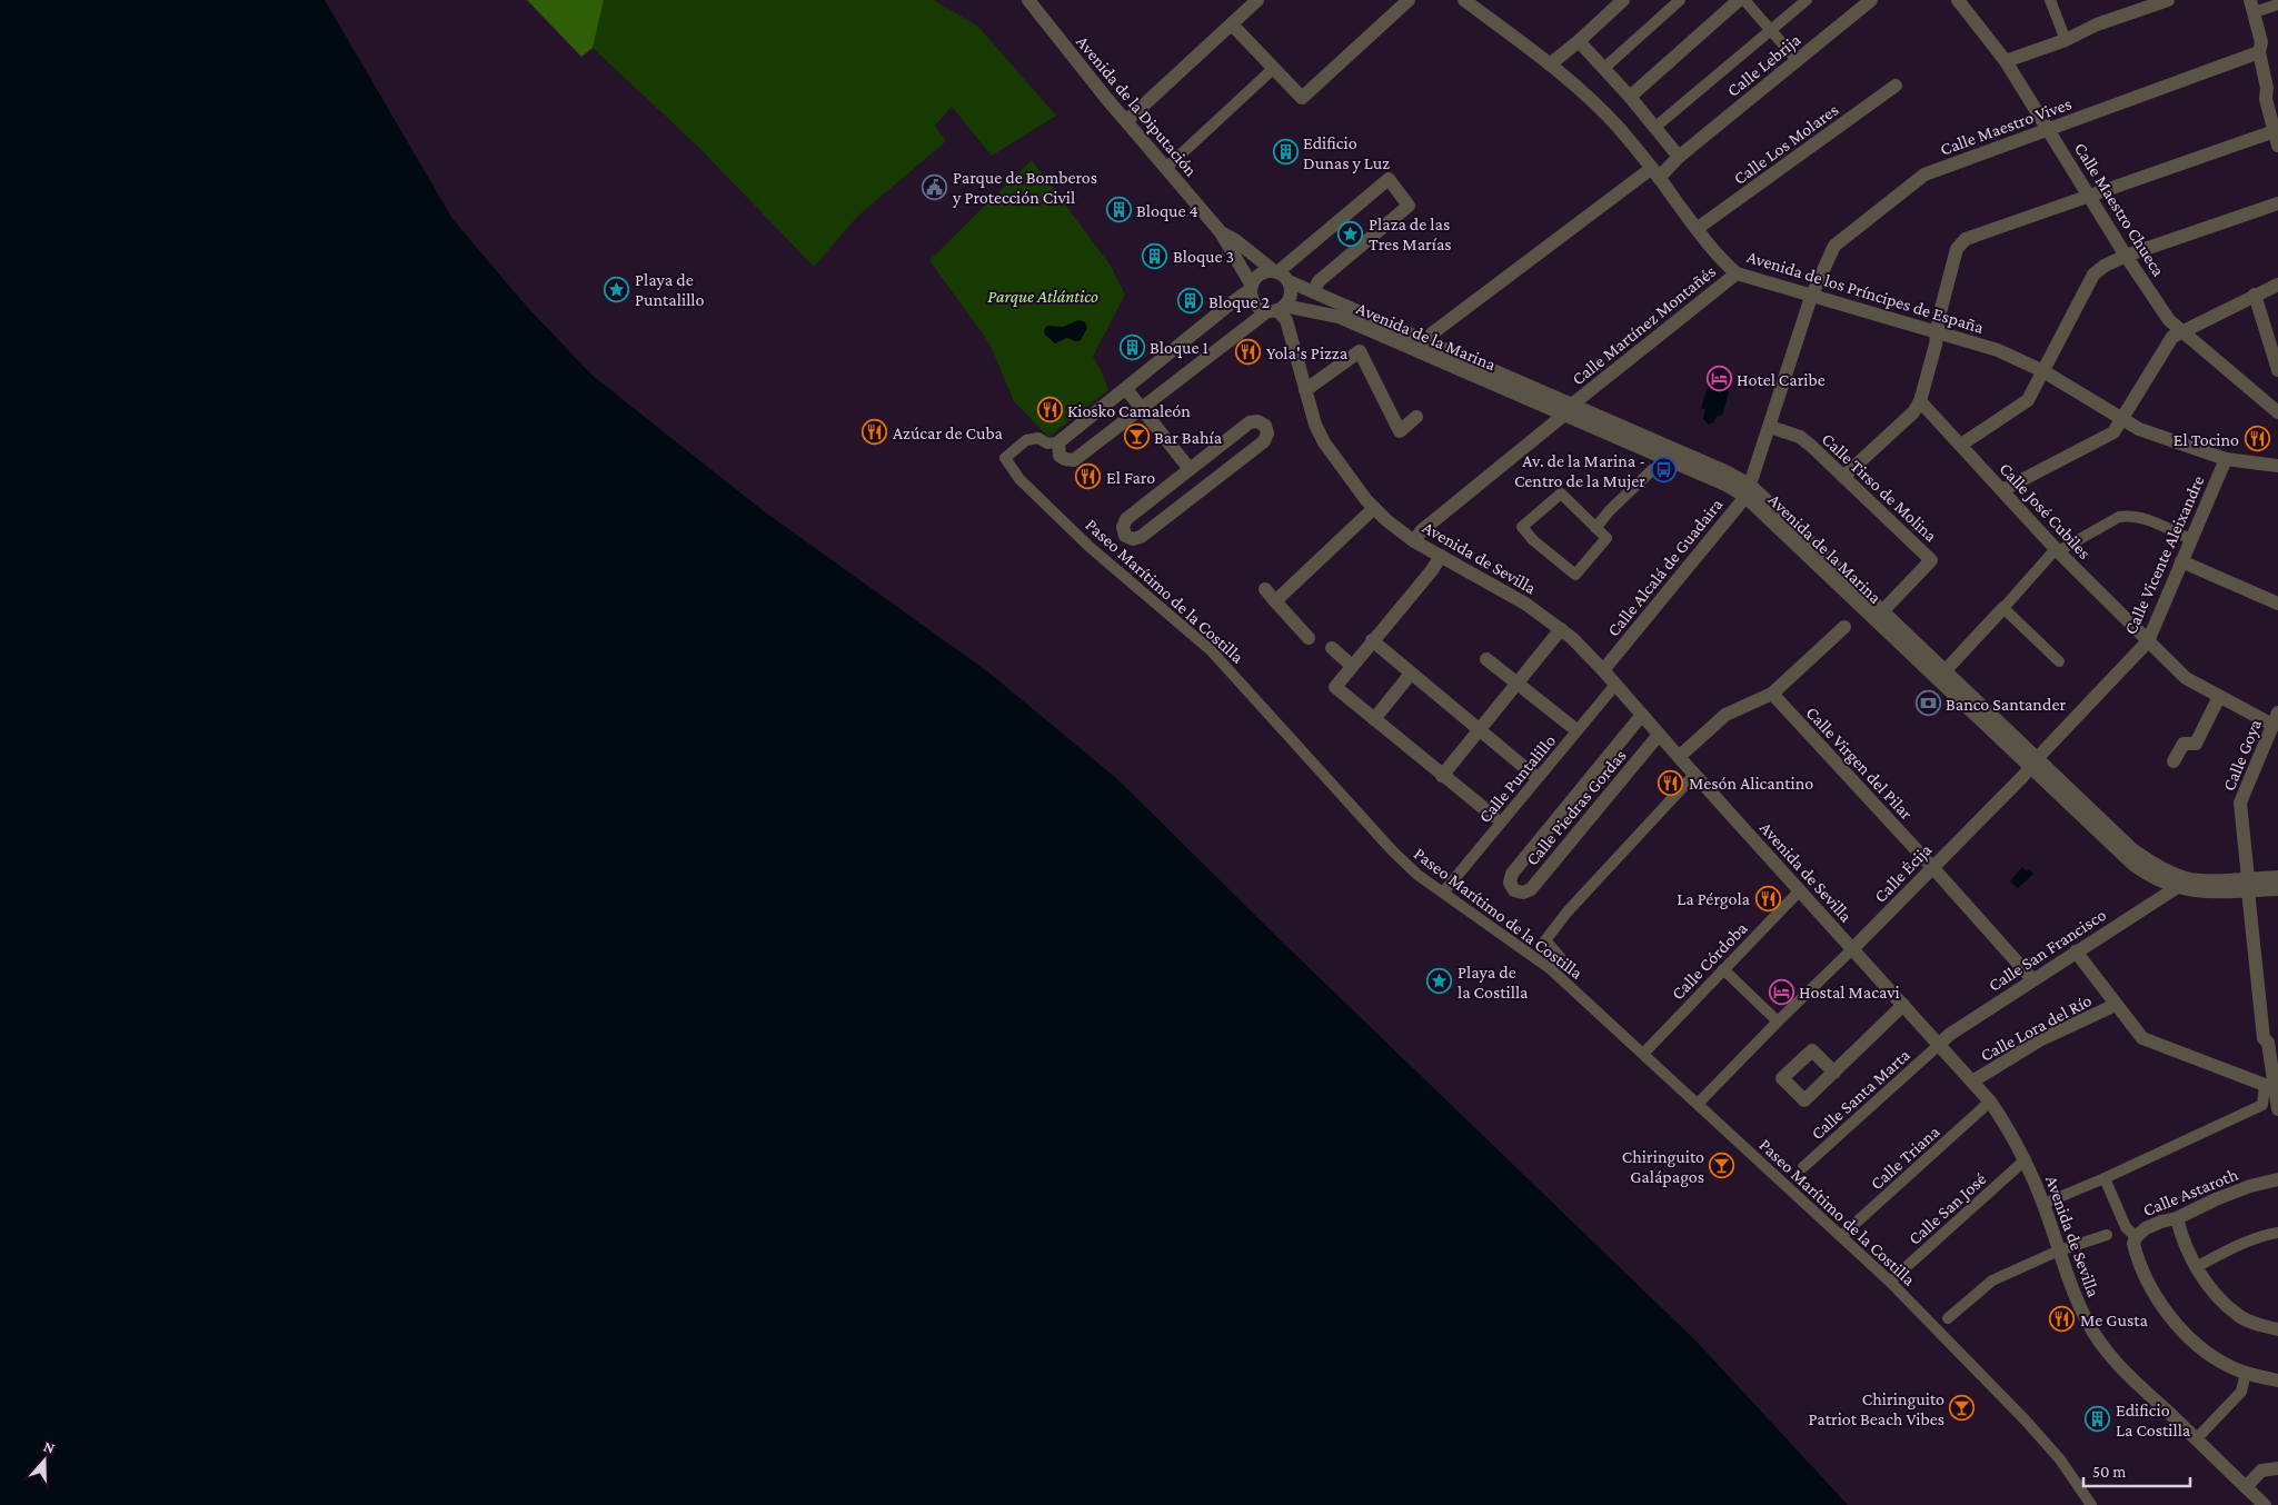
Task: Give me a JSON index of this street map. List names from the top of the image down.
{
  "streets": {
    "street": [
      "Calle Lebrija",
      "Avenida de la Diputación",
      "Calle Maestro Vives",
      "Calle Los Molares",
      "Calle Maestro Chueca",
      "Avenida de los Príncipes de España",
      "Calle Martínez Montañés",
      "Avenida de la Marina",
      "Calle Tirso de Molina",
      "Calle José Cubiles",
      "Calle Vicente Aleixandre",
      "Avenida de Sevilla",
      "Calle Alcalá de Guadaira",
      "Paseo Marítimo de la Costilla",
      "Calle Goya",
      "Calle Virgen del Pilar",
      "Calle Puntalillo",
      "Calle Piedras Gordas",
      "Calle Écija",
      "Calle San Francisco",
      "Calle Córdoba",
      "Calle Lora del Río",
      "Calle Santa Marta",
      "Calle Triana",
      "Calle Astaroth",
      "Calle San José"
    ]
  },
  "crossings": [
    ["Calle Lebrija", "Avenida de los Príncipes de España"],
    ["Calle Lebrija", "Avenida de la Marina"],
    ["Avenida de la Diputación", "Avenida de la Marina"],
    ["Avenida de la Diputación", "Avenida de Sevilla"],
    ["Calle Maestro Vives", "Calle Maestro Chueca"],
    ["Calle Maestro Vives", "Avenida de los Príncipes de España"],
    ["Calle Maestro Vives", "Avenida de la Marina"],
    ["Calle Maestro Vives", "Calle Tirso de Molina"],
    ["Calle Maestro Vives", "Calle Alcalá de Guadaira"],
    ["Calle Los Molares", "Avenida de los Príncipes de España"],
    ["Avenida de los Príncipes de España", "Calle Martínez Montañés"],
    ["Avenida de los Príncipes de España", "Calle Vicente Aleixandre"],
    ["Calle Martínez Montañés", "Avenida de la Marina"],
    ["Calle Martínez Montañés", "Avenida de Sevilla"],
    ["Avenida de la Marina", "Calle Tirso de Molina"],
    ["Avenida de la Marina", "Calle Vicente Aleixandre"],
    ["Avenida de la Marina", "Avenida de Sevilla"],
    ["Avenida de la Marina", "Calle Alcalá de Guadaira"],
    ["Avenida de la Marina", "Calle Goya"],
    ["Avenida de la Marina", "Calle Écija"],
    ["Avenida de la Marina", "Calle San Francisco"],
    ["Calle José Cubiles", "Calle Vicente Aleixandre"],
    ["Calle José Cubiles", "Calle Goya"],
    ["Calle Vicente Aleixandre", "Calle Écija"],
    ["Avenida de Sevilla", "Calle Alcalá de Guadaira"],
    ["Avenida de Sevilla", "Calle Puntalillo"],
    ["Avenida de Sevilla", "Calle Piedras Gordas"],
    ["Avenida de Sevilla", "Calle Écija"],
    ["Avenida de Sevilla", "Calle San Francisco"],
    ["Avenida de Sevilla", "Calle Córdoba"],
    ["Avenida de Sevilla", "Calle Lora del Río"],
    ["Avenida de Sevilla", "Calle Santa Marta"],
    ["Avenida de Sevilla", "Calle Triana"],
    ["Avenida de Sevilla", "Calle San José"],
    ["Paseo Marítimo de la Costilla", "Calle Puntalillo"],
    ["Paseo Marítimo de la Costilla", "Calle Écija"],
    ["Paseo Marítimo de la Costilla", "Calle Córdoba"],
    ["Paseo Marítimo de la Costilla", "Calle Triana"],
    ["Paseo Marítimo de la Costilla", "Calle San José"],
    ["Calle Virgen del Pilar", "Calle Écija"],
    ["Calle Virgen del Pilar", "Calle San Francisco"],
    ["Calle San Francisco", "Calle Santa Marta"]
  ],
  "parks": ["Parque Atlántico"],
  "places": {
    "building": [
      "Edificio Dunas y Luz",
      "Bloque 4",
      "Bloque 3",
      "Bloque 2",
      "Bloque 1",
      "Edificio La Costilla"
    ],
    "public building": ["Parque de Bomberos y Protección Civil"],
    "place": ["Plaza de las Tres Marías", "Playa de Puntalillo", "Playa de la Costilla"],
    "restaurant": [
      "Yola's Pizza",
      "Kiosko Camaleón",
      "Azúcar de Cuba",
      "El Tocino",
      "El Faro",
      "Mesón Alicantino",
      "La Pérgola",
      "Me Gusta"
    ],
    "hotel": ["Hotel Caribe", "Hostal Macavi"],
    "bar": ["Bar Bahía", "Chiringuito Galápagos", "Chiringuito Patriot Beach Vibes"],
    "bus stop": ["Av. de la Marina - Centro de la Mujer"],
    "bank": ["Banco Santander"]
  },
  "scale_bar": "50 m",
  "north": "top"
}
